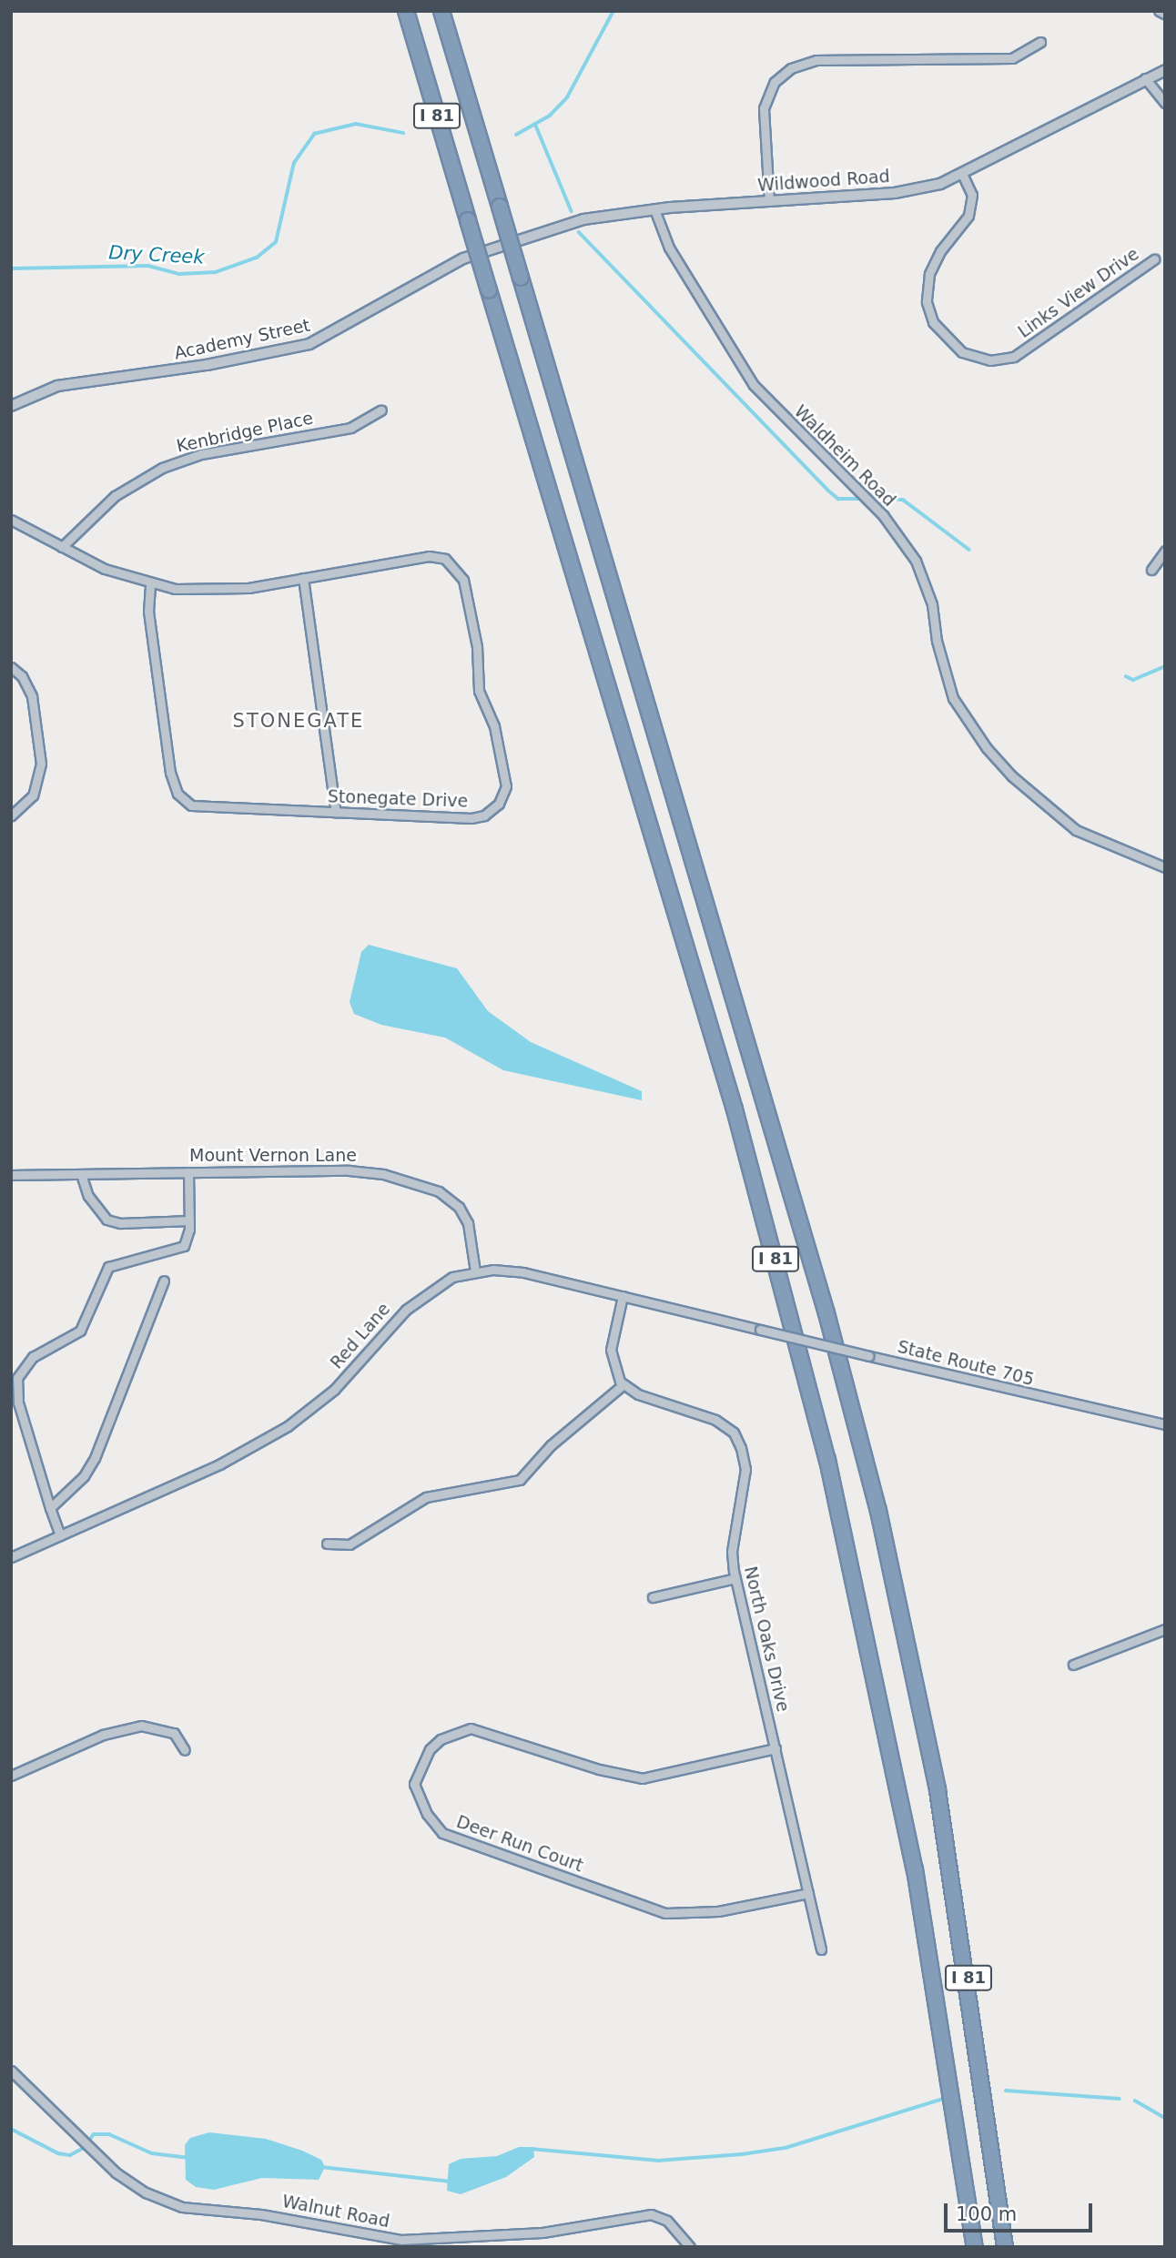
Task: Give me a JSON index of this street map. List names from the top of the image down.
{
  "streets": {
    "highway": ["I 81"],
    "street": [
      "Wildwood Road",
      "Links View Drive",
      "Academy Street",
      "Kenbridge Place",
      "Waldheim Road",
      "Stonegate Drive",
      "Mount Vernon Lane",
      "Red Lane",
      "State Route 705",
      "North Oaks Drive",
      "Deer Run Court",
      "Walnut Road"
    ]
  },
  "crossings": [
    ["Wildwood Road", "Links View Drive"],
    ["Wildwood Road", "Academy Street"],
    ["Wildwood Road", "Waldheim Road"],
    ["Kenbridge Place", "Stonegate Drive"],
    ["Mount Vernon Lane", "Red Lane"],
    ["Red Lane", "State Route 705"],
    ["North Oaks Drive", "Deer Run Court"]
  ],
  "districts": ["STONEGATE"],
  "water": ["Dry Creek"],
  "scale_bar": "100 m"
}
